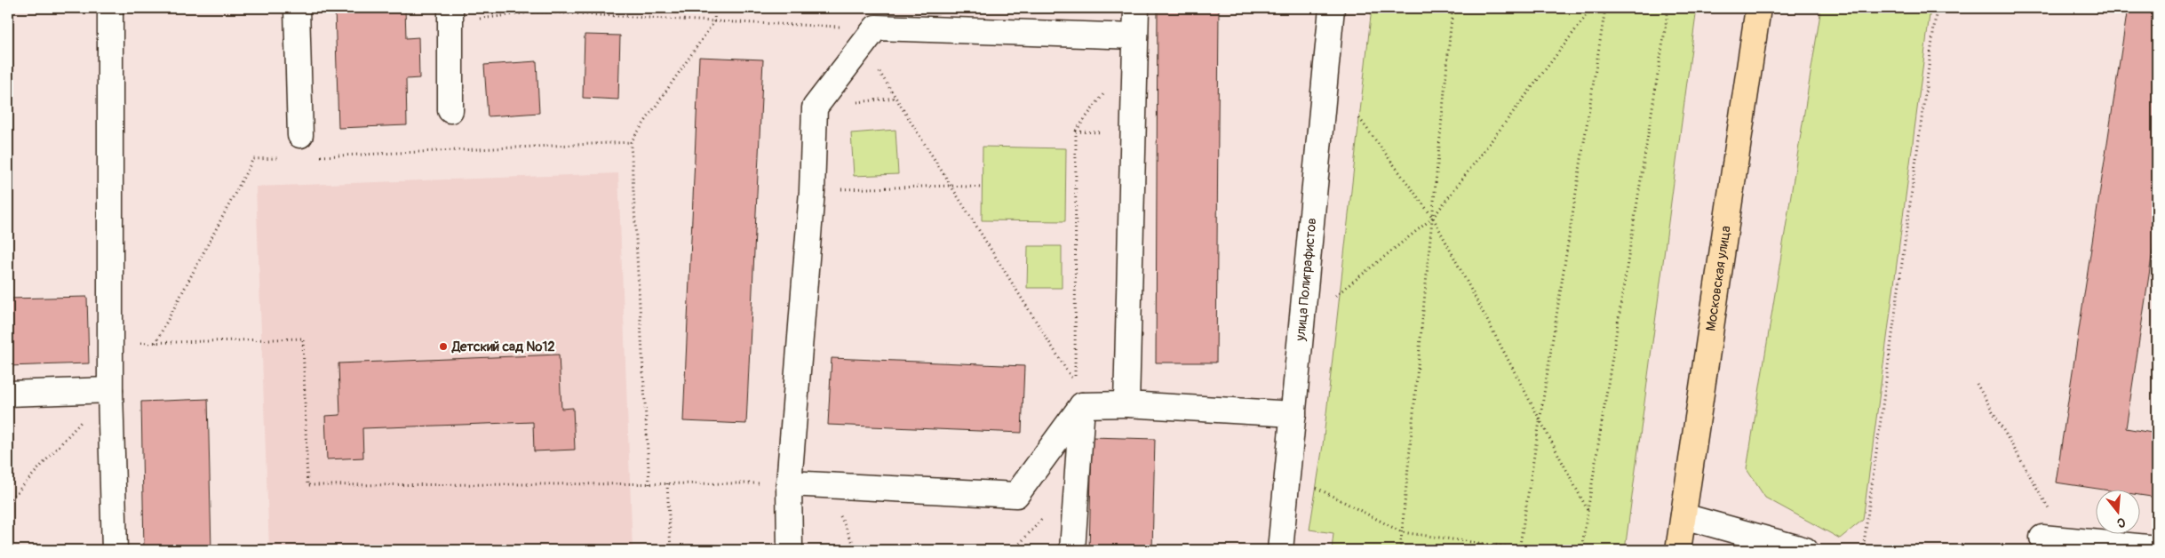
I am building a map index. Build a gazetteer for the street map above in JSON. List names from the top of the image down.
{
  "streets": {
    "main road": ["Московская улица"],
    "street": ["улица Полиграфистов"]
  },
  "places": ["Детский сад №12"],
  "north": "bottom"
}
